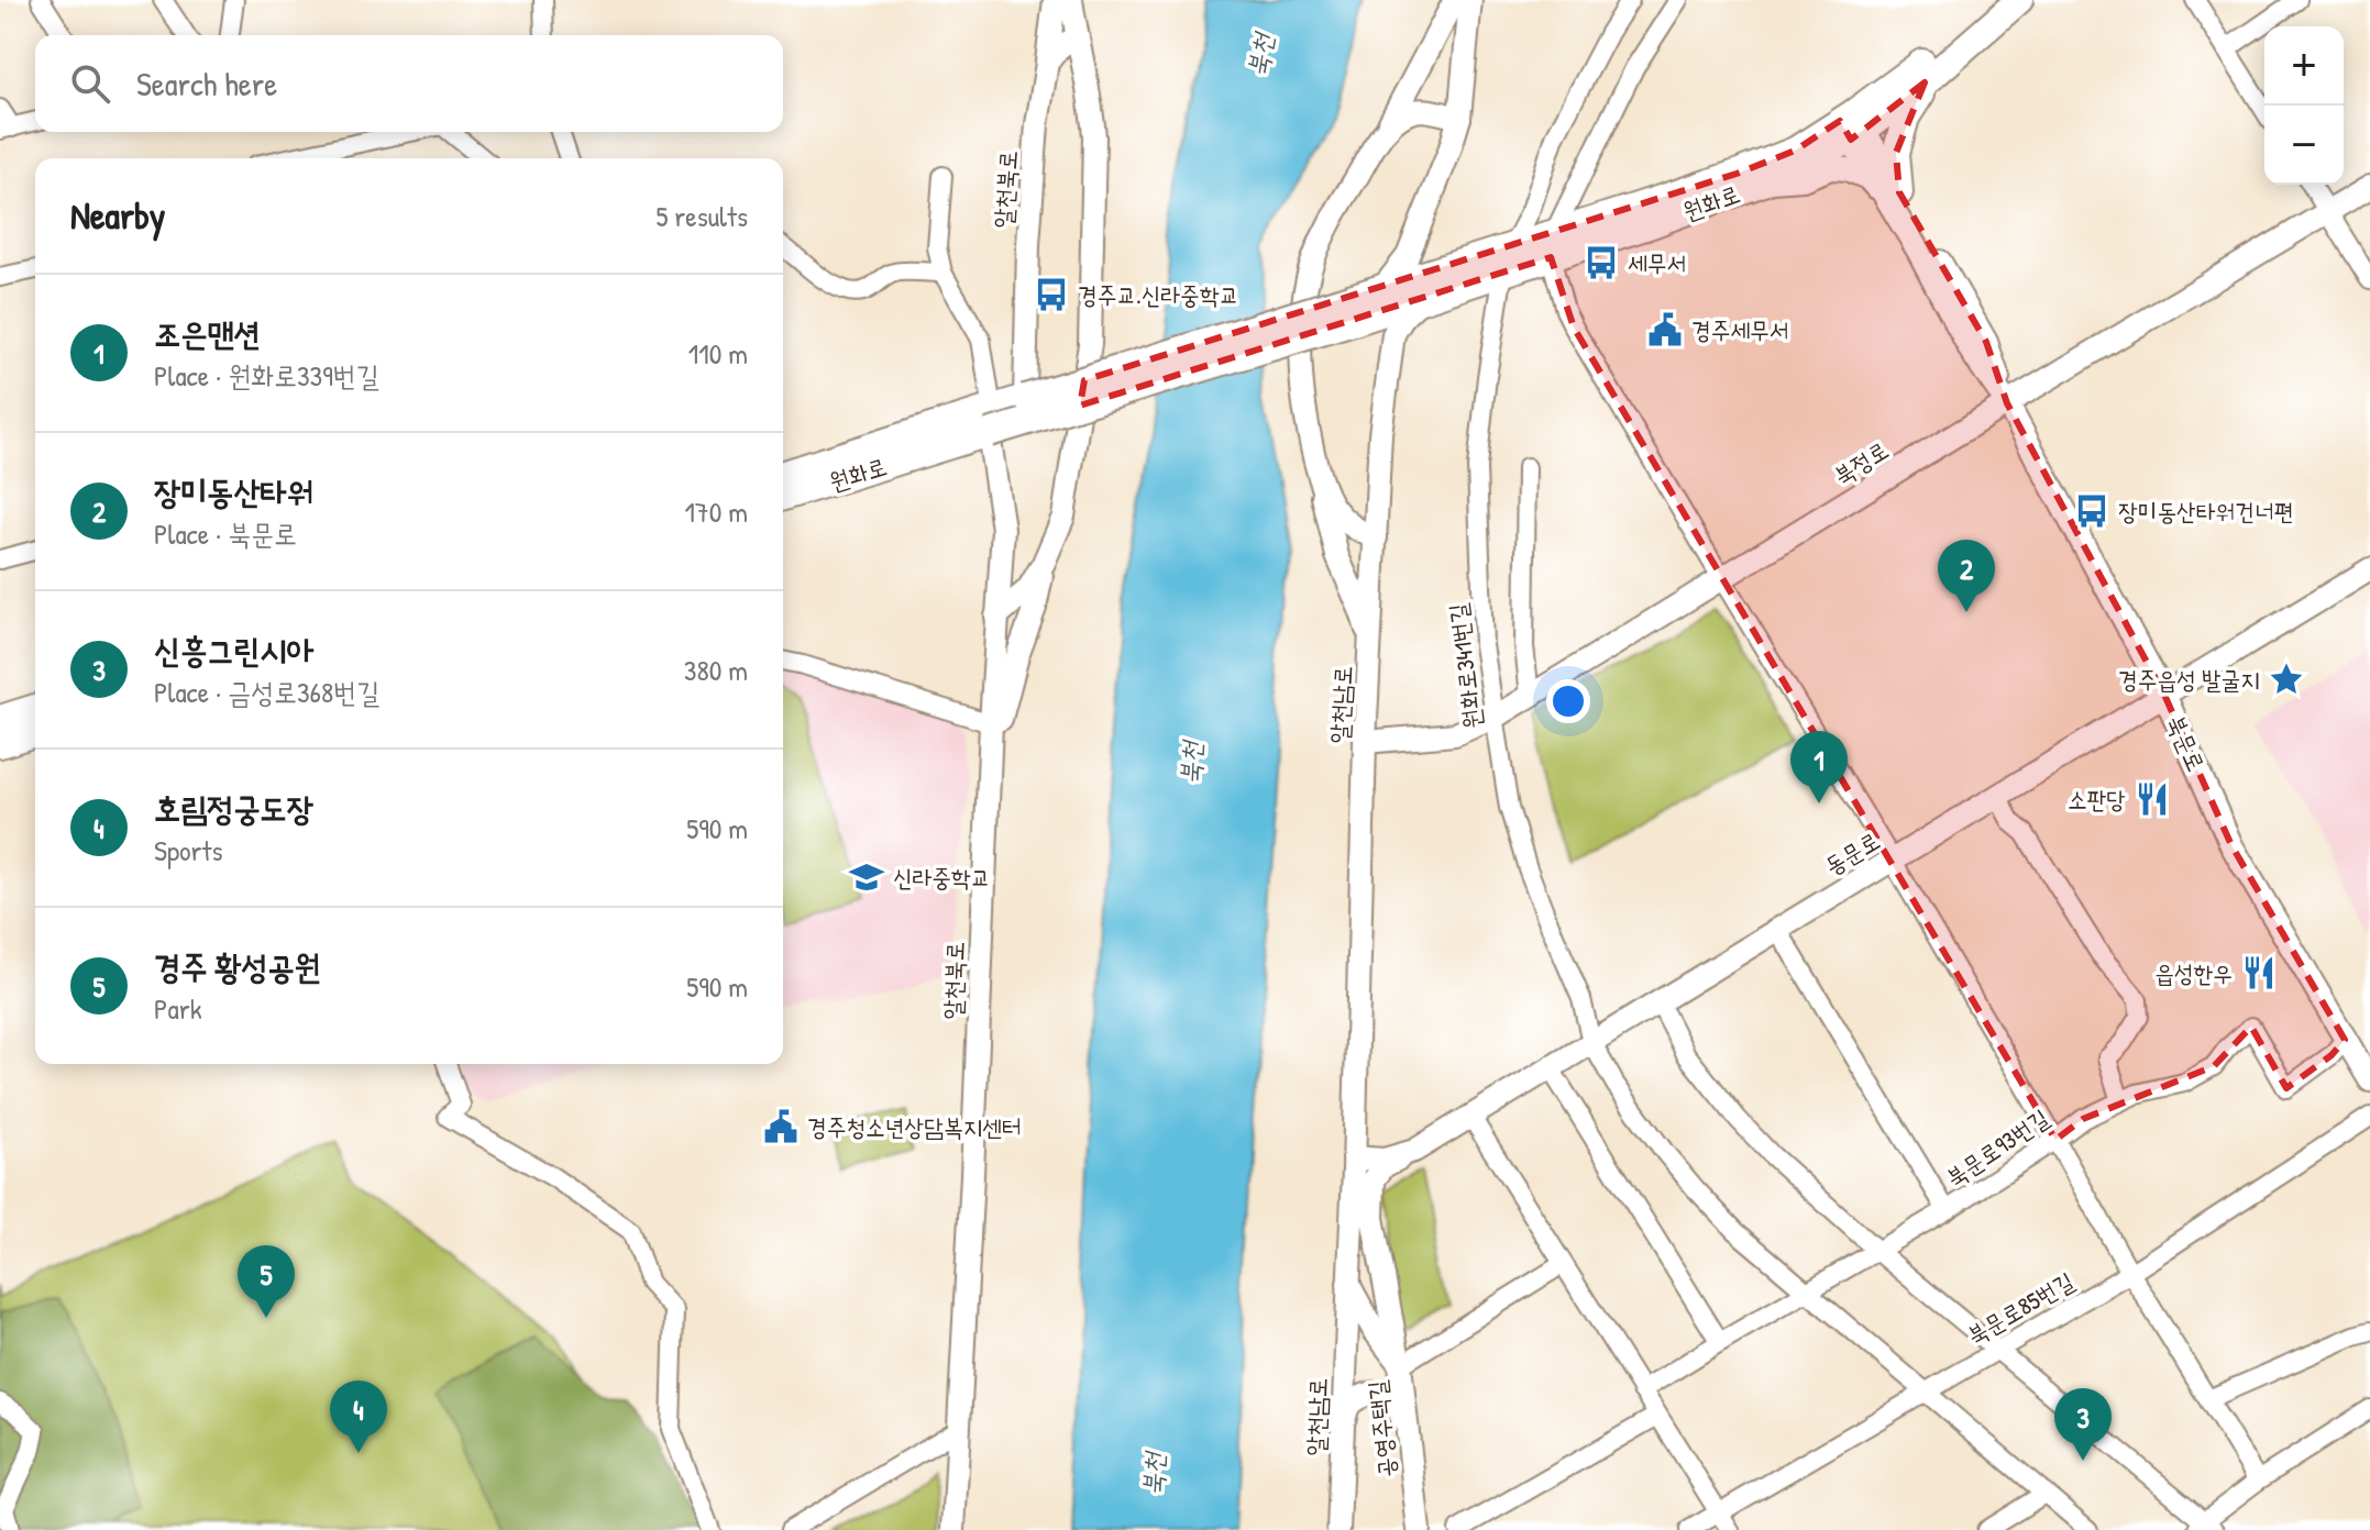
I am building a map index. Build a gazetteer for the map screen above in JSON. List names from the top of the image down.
{
  "streets": {
    "main road": ["원화로"],
    "street": [
      "알천북로",
      "북정로",
      "원화로341번길",
      "알천남로",
      "북문로",
      "동문로",
      "북문로93번길",
      "북문로85번길",
      "공영주택길"
    ]
  },
  "crossings": [
    ["원화로", "원화로341번길"],
    ["원화로", "알천남로"],
    ["원화로", "북문로"],
    ["북정로", "원화로341번길"],
    ["북정로", "알천남로"],
    ["북정로", "북문로"],
    ["원화로341번길", "동문로"],
    ["원화로341번길", "북문로93번길"],
    ["원화로341번길", "북문로85번길"],
    ["알천남로", "동문로"],
    ["알천남로", "공영주택길"],
    ["북문로", "동문로"],
    ["북문로", "북문로93번길"]
  ],
  "water": ["북천"],
  "places": {
    "bus stop": ["세무서", "경주교.신라중학교", "장미동산타워건너편"],
    "public building": ["경주세무서", "경주청소년상담복지센터"],
    "place": ["경주읍성 발굴지"],
    "restaurant": ["소판당", "읍성한우"],
    "school or university": ["신라중학교"]
  },
  "page": {
    "map_buttons": ["+", "−"],
    "search": "Search here",
    "heading": ["Nearby", "5 results"],
    "list": [
      {
        "mark": "1",
        "name": "조은맨션",
        "note": "Place · 원화로339번길",
        "value": "110 m"
      },
      {
        "mark": "2",
        "name": "장미동산타워",
        "note": "Place · 북문로",
        "value": "170 m"
      },
      {
        "mark": "3",
        "name": "신흥그린시아",
        "note": "Place · 금성로368번길",
        "value": "380 m"
      },
      {
        "mark": "4",
        "name": "호림정궁도장",
        "note": "Sports",
        "value": "590 m"
      },
      {
        "mark": "5",
        "name": "경주 황성공원",
        "note": "Park",
        "value": "590 m"
      }
    ],
    "pins": [
      "2",
      "1",
      "5",
      "4",
      "3"
    ]
  }
}
